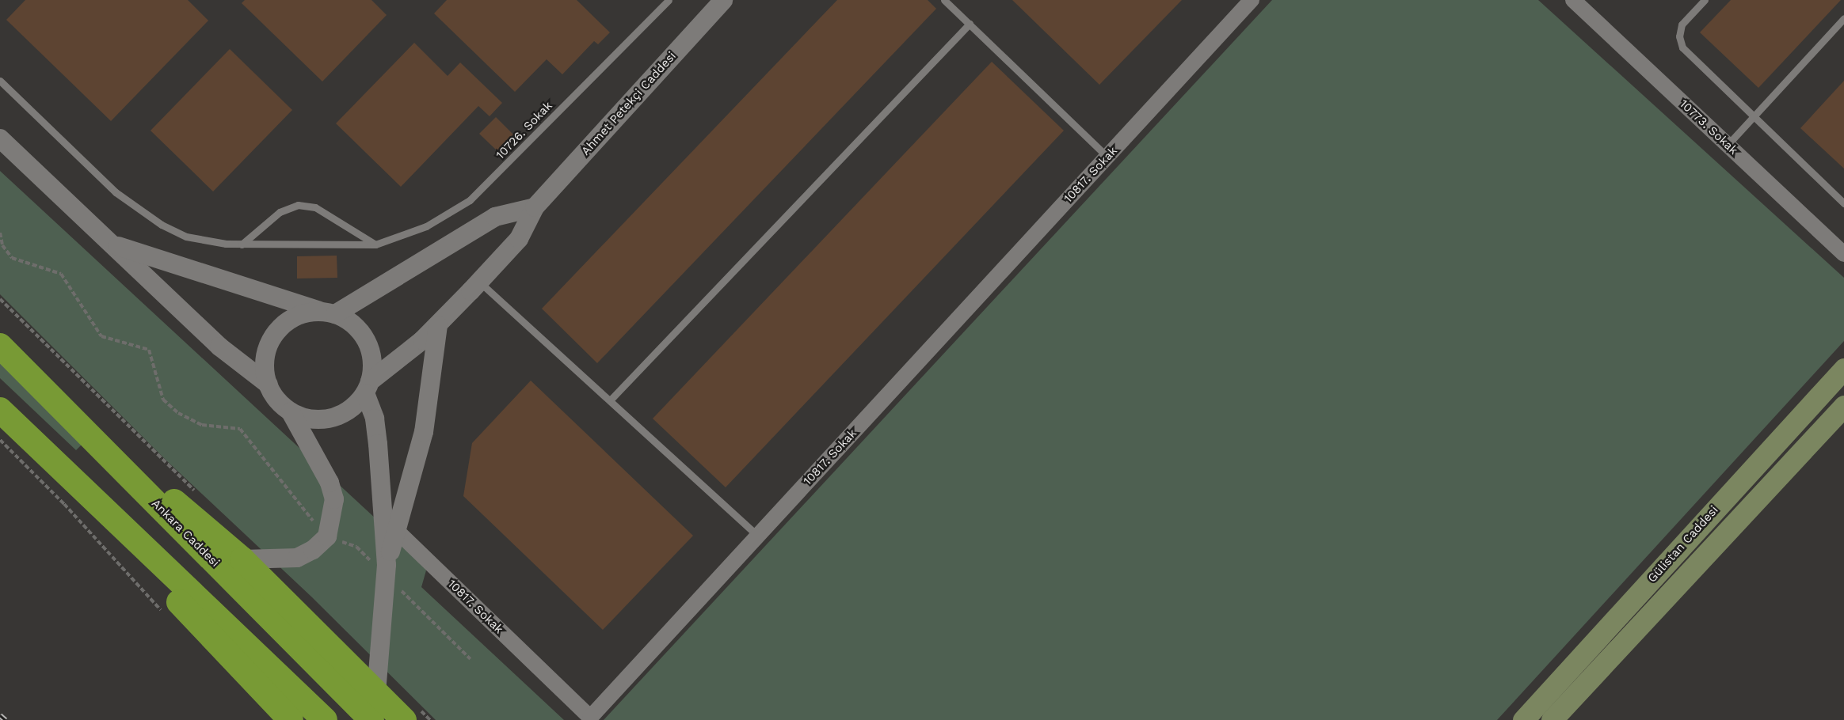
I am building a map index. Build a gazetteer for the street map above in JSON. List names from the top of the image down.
{
  "streets": {
    "highway": ["Ankara Caddesi"],
    "main road": ["Gülistan Caddesi"],
    "street": ["Ahmet Petekçi Caddesi", "10773. Sokak", "10817. Sokak"],
    "lane": ["10726. Sokak"]
  }
}
